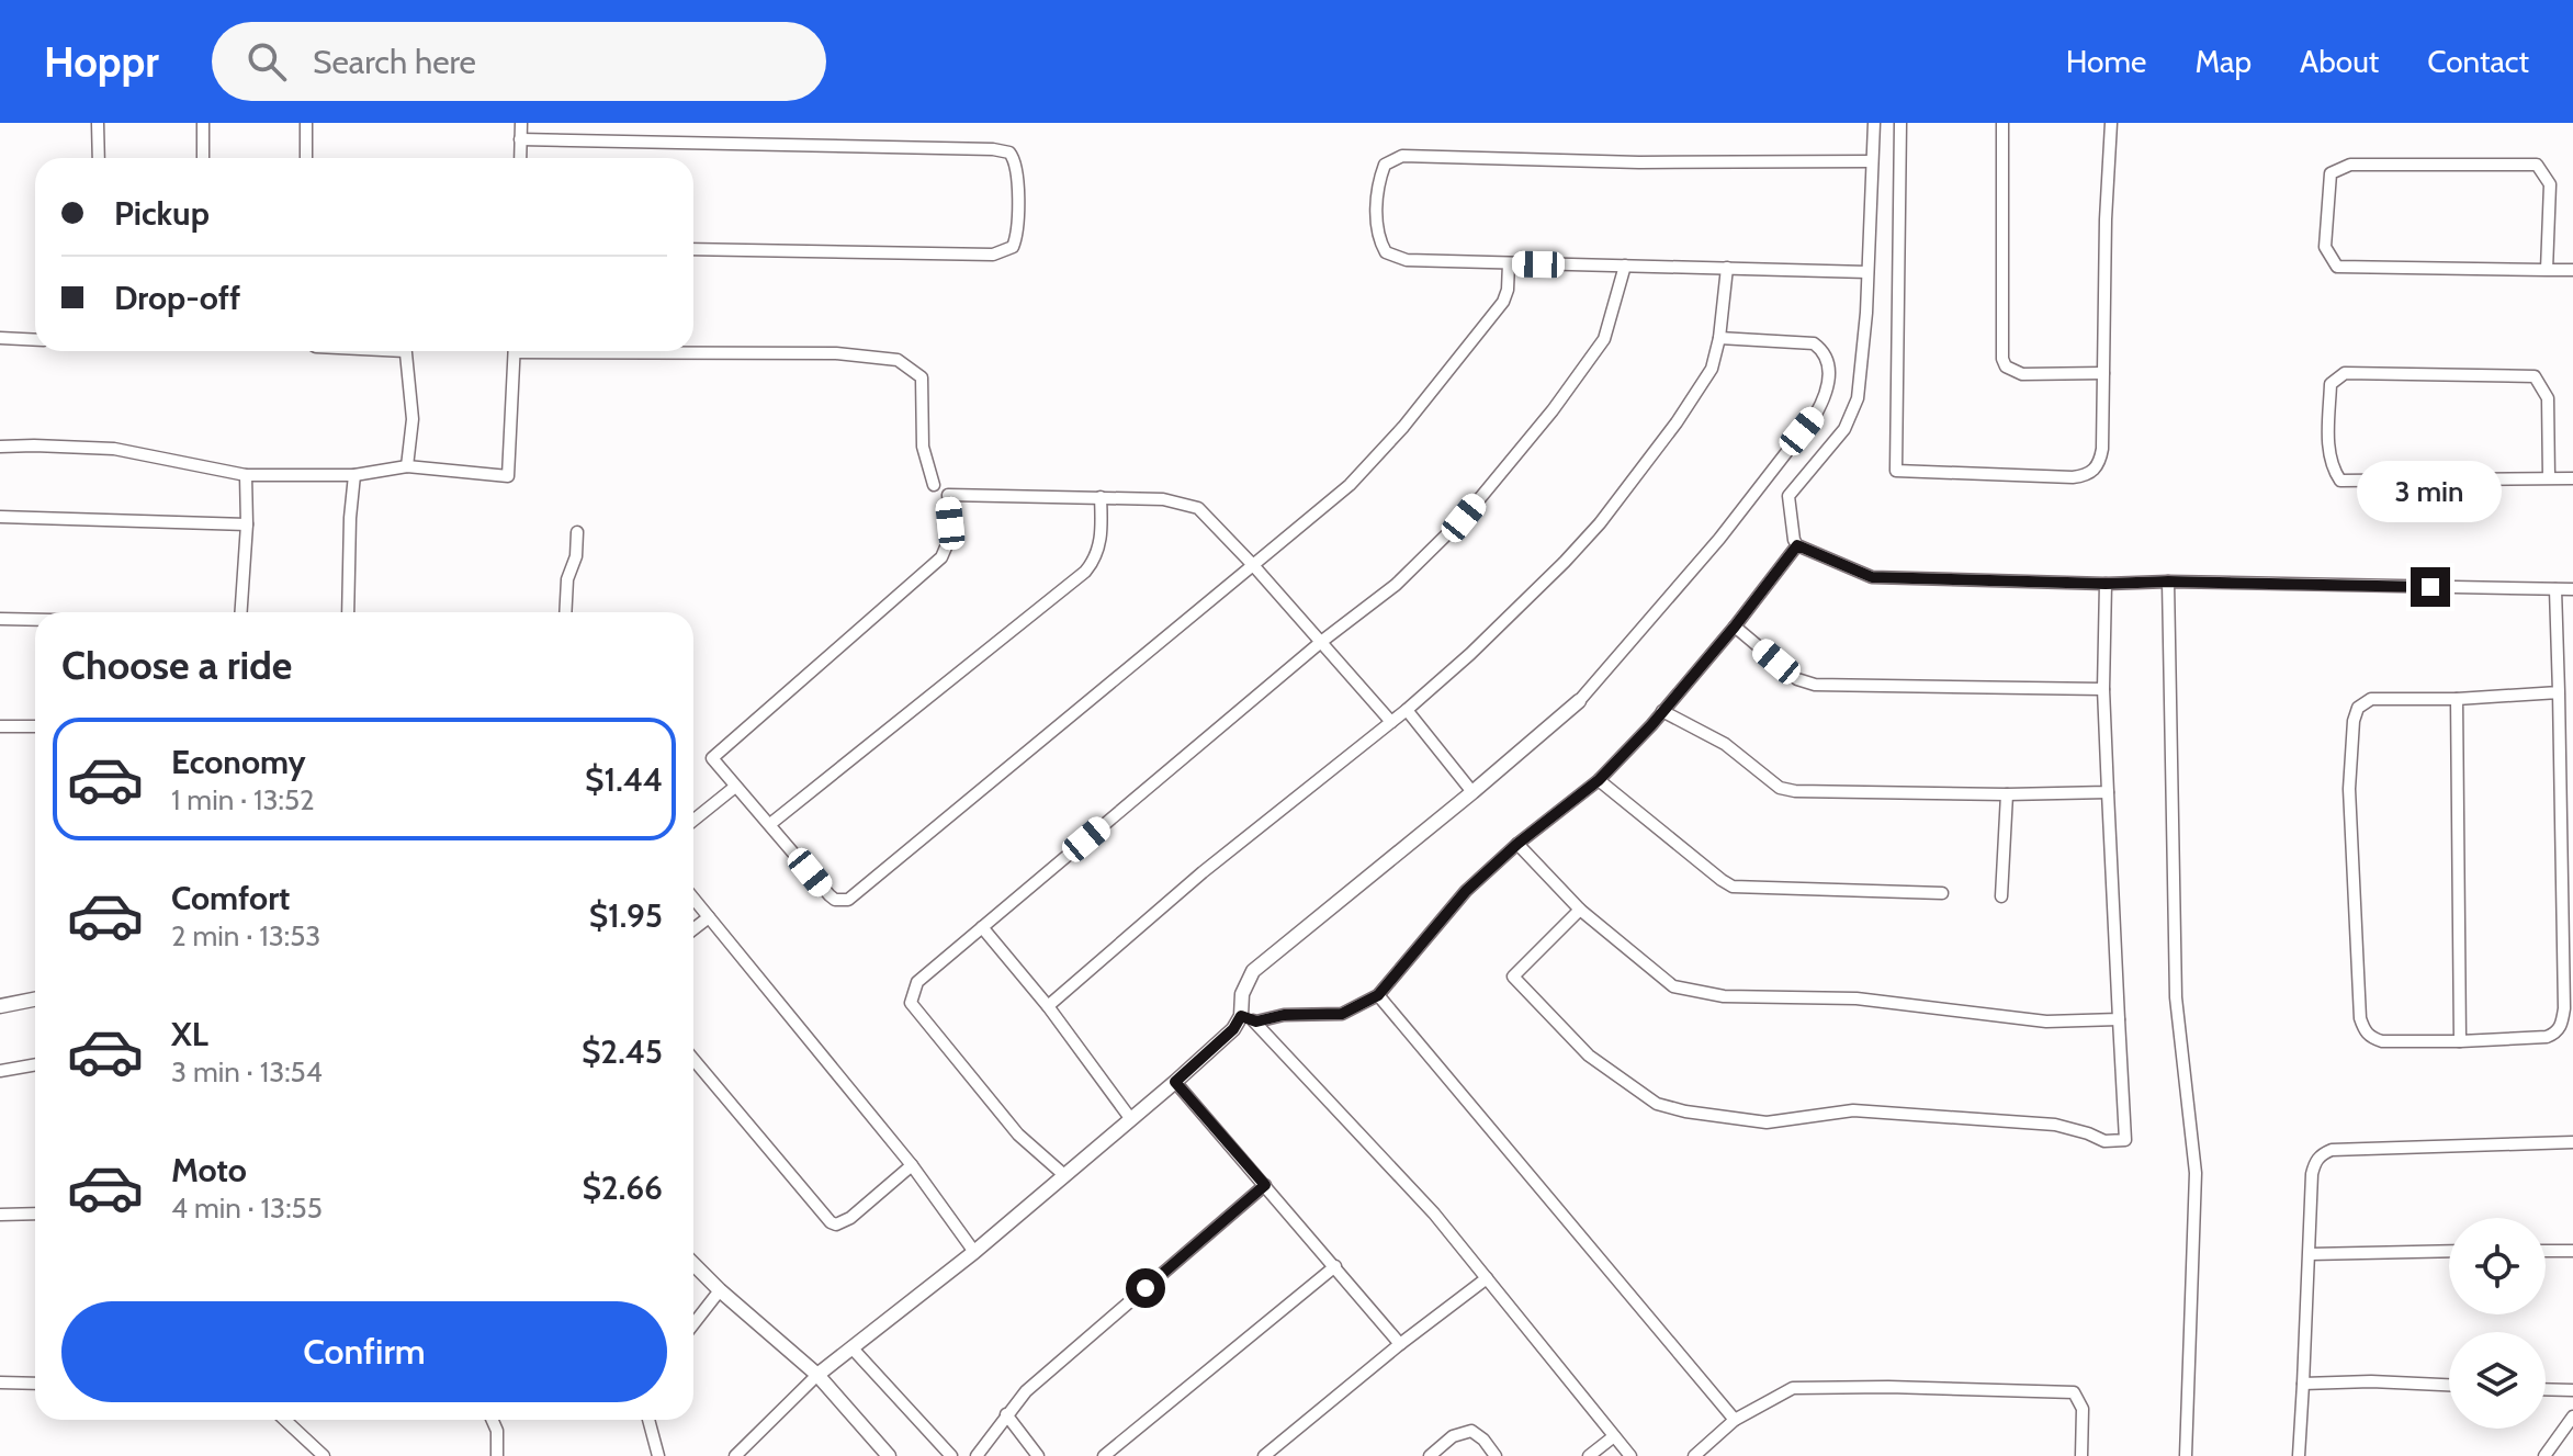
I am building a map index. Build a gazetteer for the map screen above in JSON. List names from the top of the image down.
{
  "page": {
    "header": "Hoppr",
    "search": "Search here",
    "nav": [
      "Home",
      "Map",
      "About",
      "Contact"
    ],
    "banner": ["Pickup", "Drop-off"],
    "bubble": "3 min",
    "heading": "Choose a ride",
    "list": [
      {
        "name": "Economy",
        "note": "1 min · 13:52",
        "value": "$1.44"
      },
      {
        "name": "Comfort",
        "note": "2 min · 13:53",
        "value": "$1.95"
      },
      {
        "name": "XL",
        "note": "3 min · 13:54",
        "value": "$2.45"
      },
      {
        "name": "Moto",
        "note": "4 min · 13:55",
        "value": "$2.66"
      }
    ],
    "buttons": "Confirm"
  }
}
